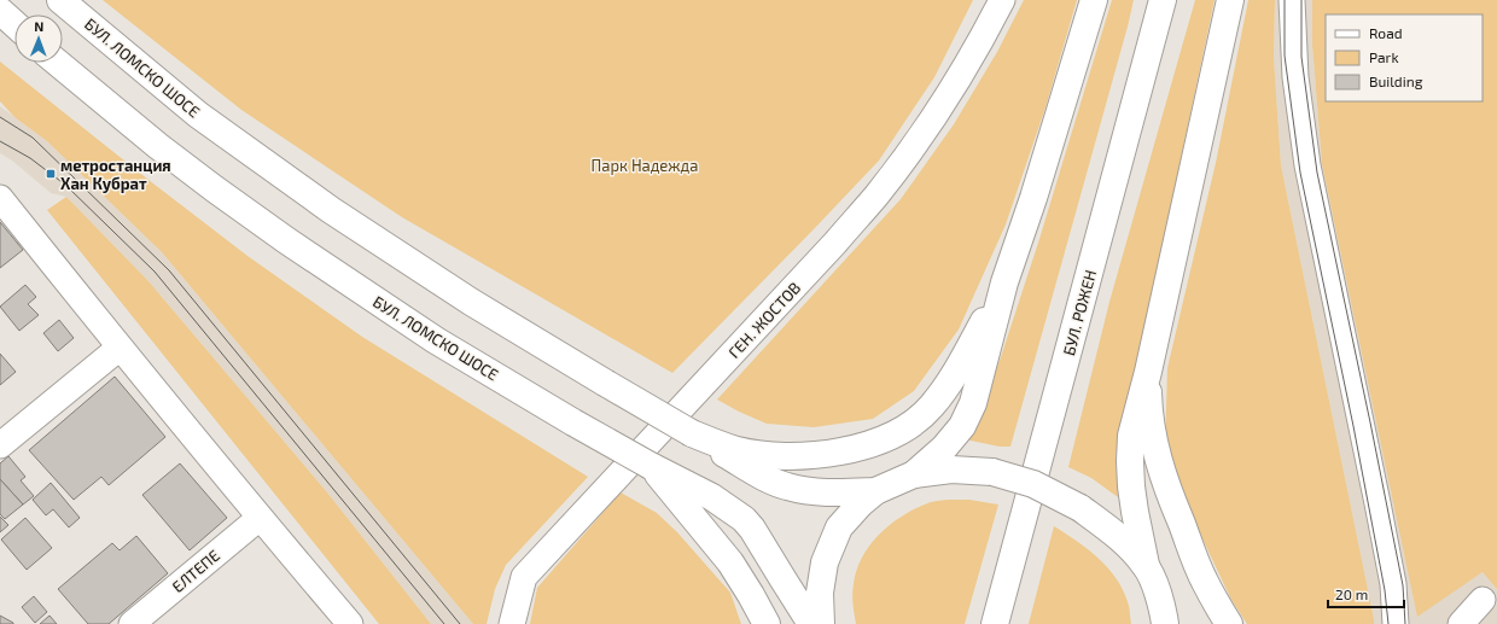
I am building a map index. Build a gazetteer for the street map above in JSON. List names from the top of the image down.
{
  "streets": {
    "main road": ["БУЛ. ЛОМСКО ШОСЕ", "БУЛ. РОЖЕН"],
    "street": ["ГЕН. ЖОСТОВ", "ЕЛТЕПЕ"]
  },
  "parks": ["Парк Надежда"],
  "places": {
    "transit": ["метростанция Хан Кубрат"]
  },
  "legend": ["Road", "Park", "Building"],
  "scale_bar": "20 m",
  "north": "top"
}
